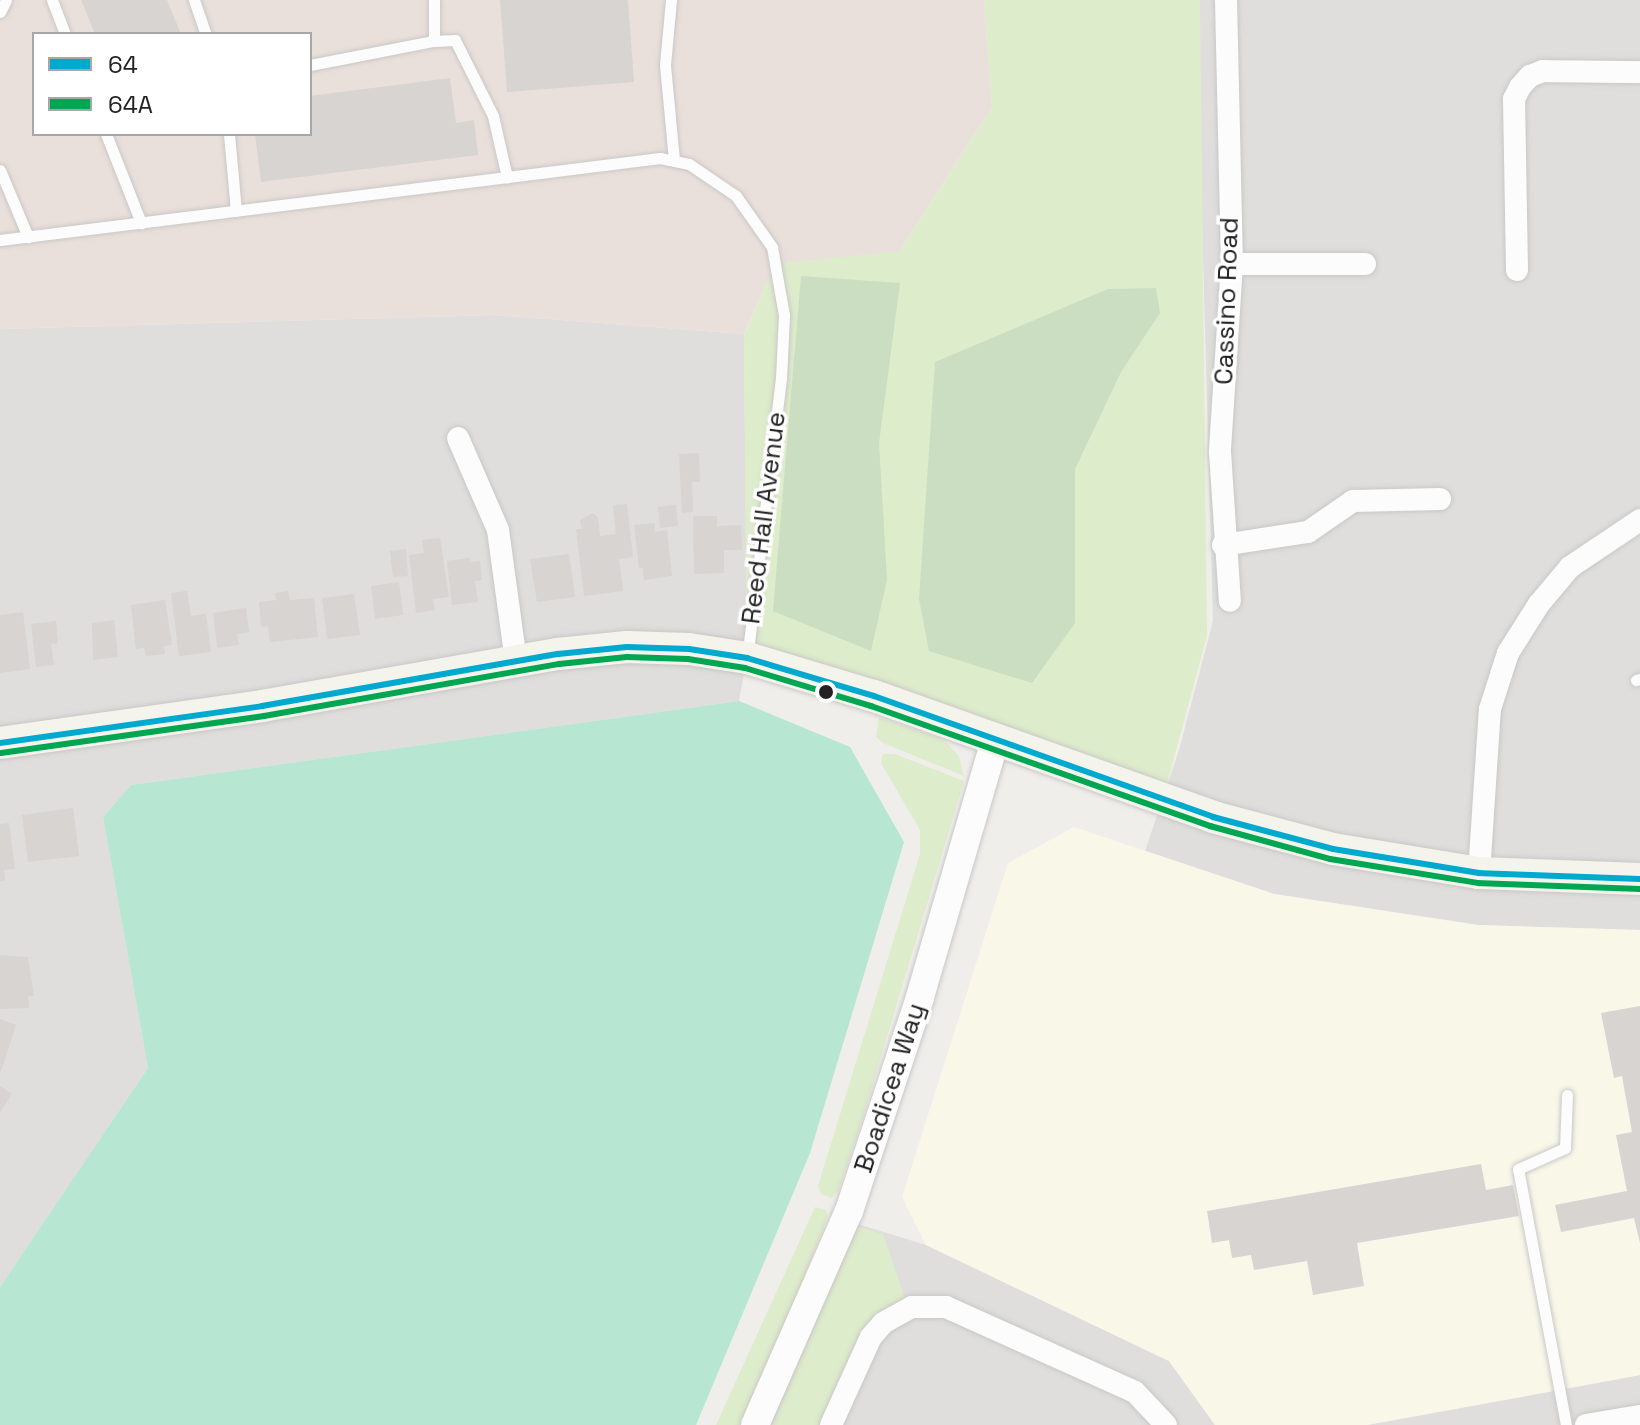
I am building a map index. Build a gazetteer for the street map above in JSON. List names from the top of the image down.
{
  "streets": {
    "street": ["Cassino Road", "Boadicea Way"],
    "lane": ["Reed Hall Avenue"]
  },
  "lines": ["transit line 64", "transit line 64A"],
  "legend": ["64", "64A"]
}
